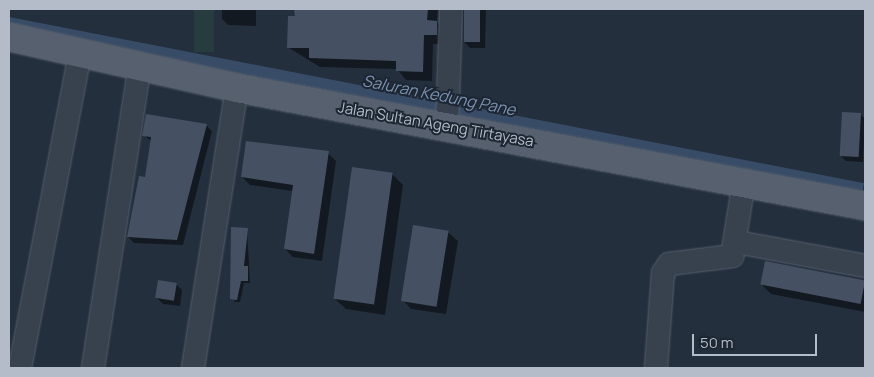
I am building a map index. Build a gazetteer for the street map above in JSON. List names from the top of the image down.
{
  "streets": {
    "main road": ["Jalan Sultan Ageng Tirtayasa"]
  },
  "water": ["Saluran Kedung Pane"],
  "scale_bar": "50 m"
}
